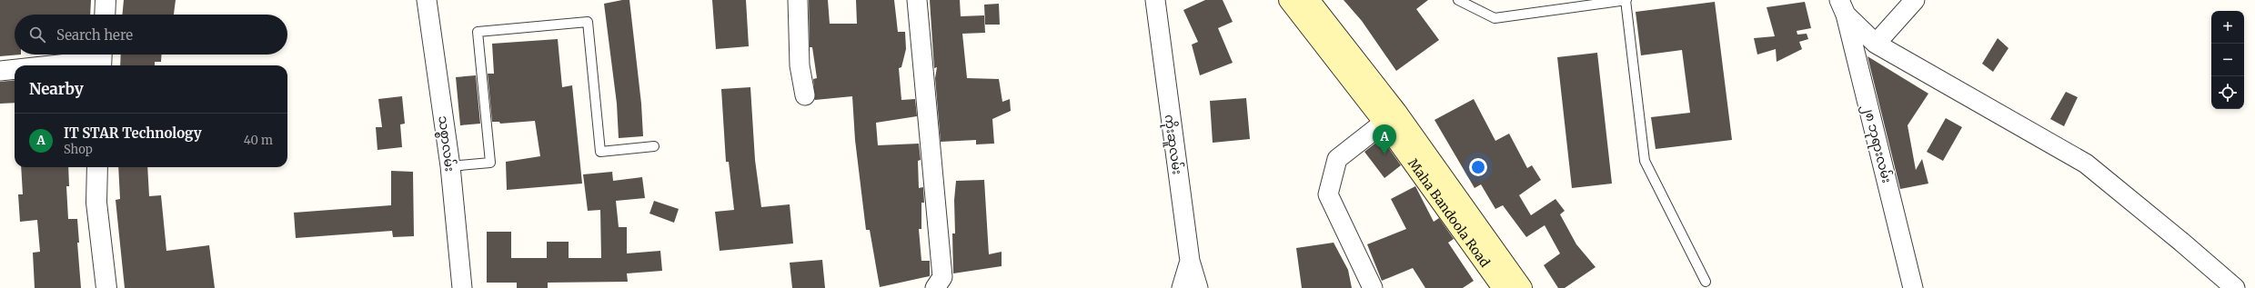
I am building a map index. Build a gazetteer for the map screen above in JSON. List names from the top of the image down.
{
  "streets": {
    "main road": ["Maha Bandoola Road"],
    "street": ["သစ္စာလမ်း", "၂၈ ဘုရားလမ်း", "ကိုးဆူလမ်း"]
  },
  "page": {
    "map_buttons": ["+", "−"],
    "search": "Search here",
    "heading": "Nearby",
    "list": [
      {
        "mark": "A",
        "name": "IT STAR Technology",
        "note": "Shop",
        "value": "40 m"
      }
    ],
    "pins": "A"
  }
}
